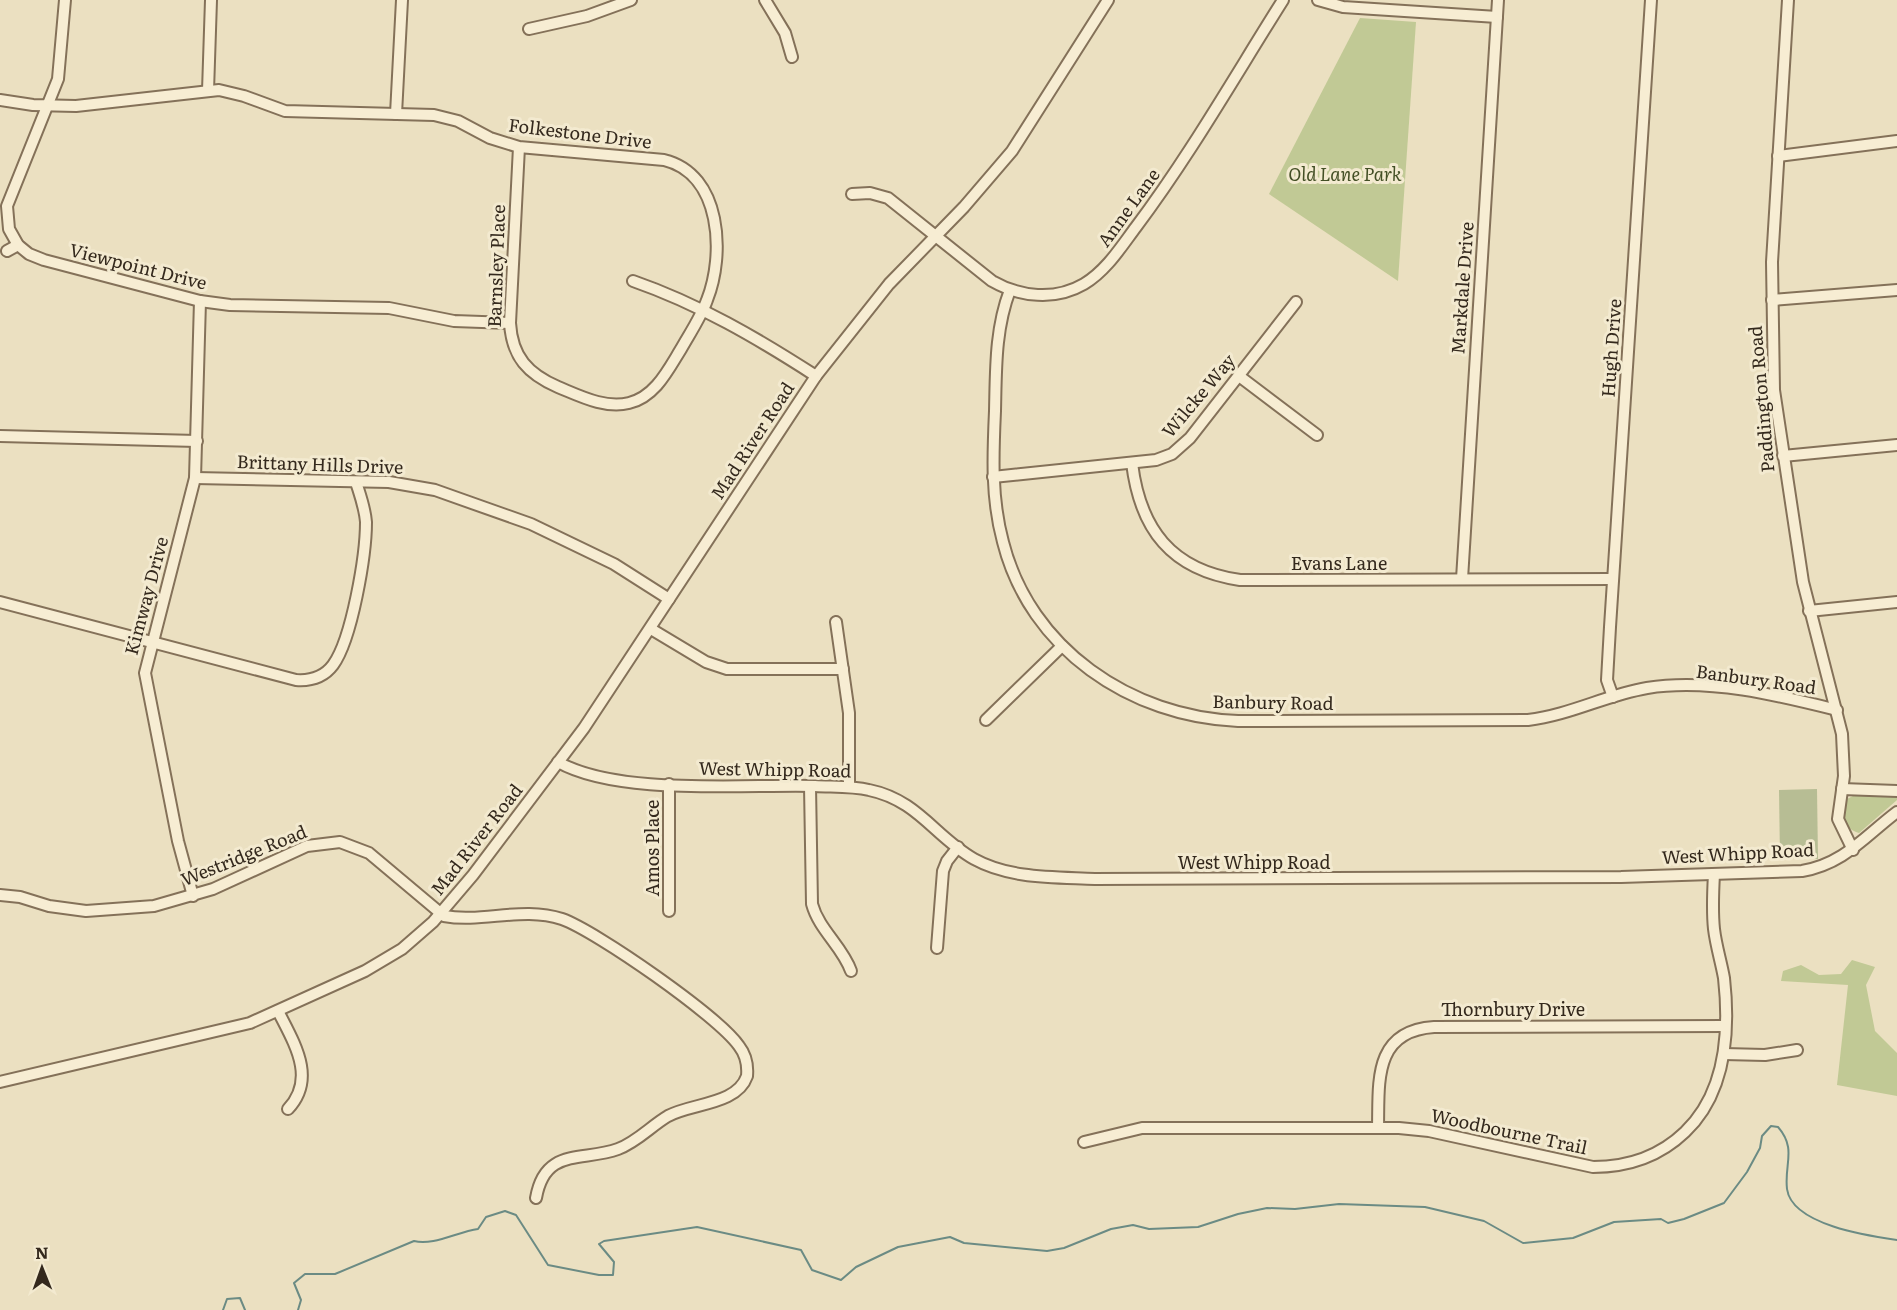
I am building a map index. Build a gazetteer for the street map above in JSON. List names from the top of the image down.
{
  "streets": {
    "street": [
      "Folkestone Drive",
      "Anne Lane",
      "Barnsley Place",
      "Viewpoint Drive",
      "Markdale Drive",
      "Hugh Drive",
      "Wilcke Way",
      "Paddington Road",
      "Mad River Road",
      "Brittany Hills Drive",
      "Evans Lane",
      "Kimway Drive",
      "Banbury Road",
      "West Whipp Road",
      "Amos Place",
      "Westridge Road",
      "Thornbury Drive",
      "Woodbourne Trail"
    ]
  },
  "crossings": [
    ["Folkestone Drive", "Barnsley Place"],
    ["Anne Lane", "Mad River Road"],
    ["Anne Lane", "Banbury Road"],
    ["Barnsley Place", "Viewpoint Drive"],
    ["Viewpoint Drive", "Kimway Drive"],
    ["Markdale Drive", "Evans Lane"],
    ["Hugh Drive", "Evans Lane"],
    ["Hugh Drive", "Banbury Road"],
    ["Wilcke Way", "Evans Lane"],
    ["Wilcke Way", "Banbury Road"],
    ["Paddington Road", "Banbury Road"],
    ["Mad River Road", "Brittany Hills Drive"],
    ["Mad River Road", "West Whipp Road"],
    ["Mad River Road", "Westridge Road"],
    ["Brittany Hills Drive", "Kimway Drive"],
    ["Kimway Drive", "Westridge Road"],
    ["West Whipp Road", "Amos Place"],
    ["West Whipp Road", "Woodbourne Trail"],
    ["Thornbury Drive", "Woodbourne Trail"]
  ],
  "parks": ["Old Lane Park"],
  "north": "top"
}
